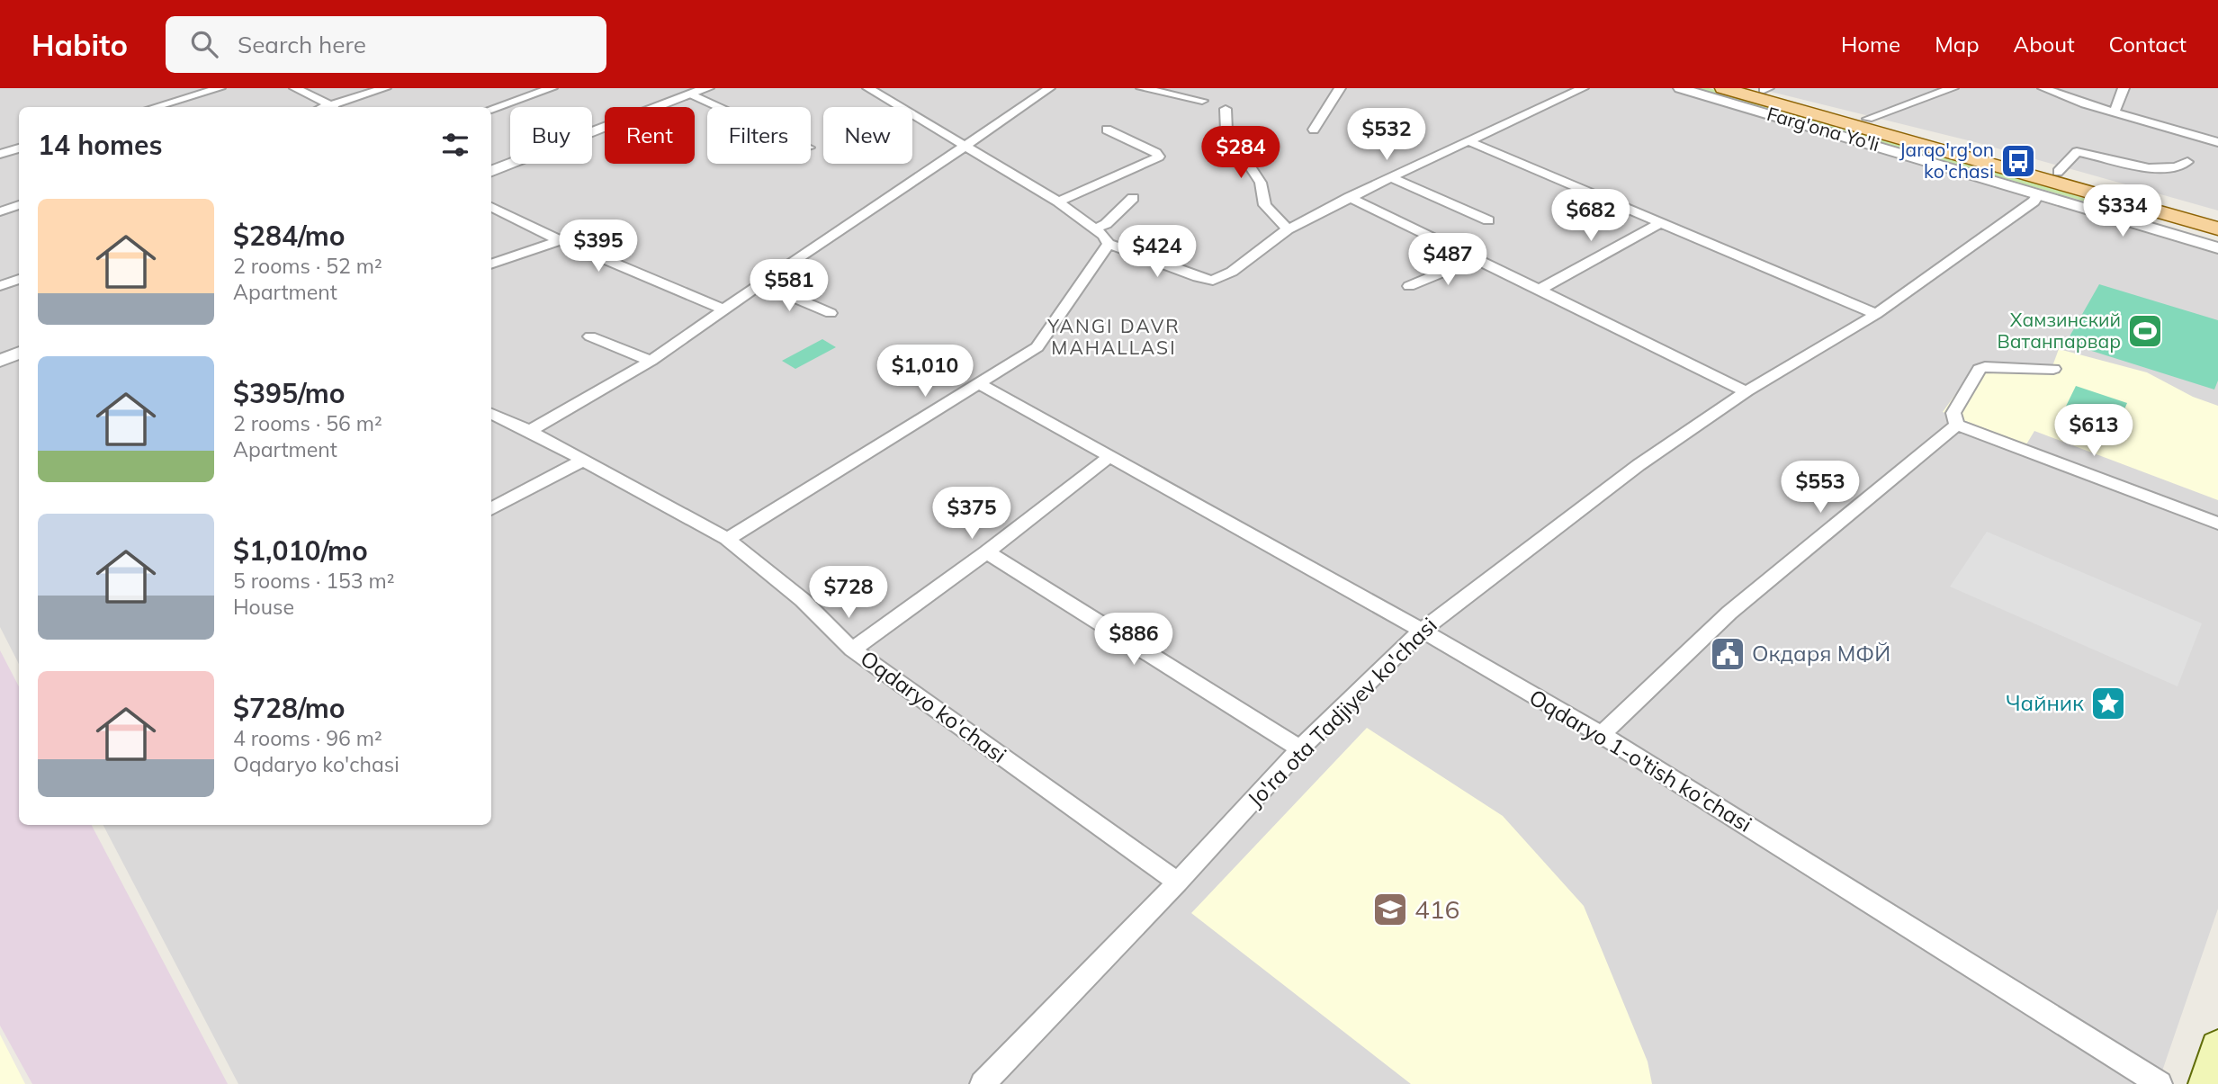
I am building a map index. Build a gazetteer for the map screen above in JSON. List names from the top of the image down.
{
  "streets": {
    "main road": ["Farg'ona Yo'li"],
    "street": ["Oqdaryo ko'chasi", "Jo'ra ota Tadjiyev ko'chasi", "Oqdaryo 1-o'tish ko'chasi"]
  },
  "crossings": [
    ["Farg'ona Yo'li", "Jo'ra ota Tadjiyev ko'chasi"],
    ["Oqdaryo ko'chasi", "Jo'ra ota Tadjiyev ko'chasi"],
    ["Jo'ra ota Tadjiyev ko'chasi", "Oqdaryo 1-o'tish ko'chasi"]
  ],
  "districts": ["YANGI DAVR MAHALLASI"],
  "places": {
    "bus stop": ["Jarqo'rg'on ko'chasi"],
    "sports": ["Хамзинский Ватанпарвар"],
    "public building": ["Окдаря МФЙ"],
    "place": ["Чайник"],
    "school or university": ["416"]
  },
  "page": {
    "header": "Habito",
    "search": "Search here",
    "nav": [
      "Home",
      "Map",
      "About",
      "Contact"
    ],
    "chip": [
      "Buy",
      "Rent",
      "Filters",
      "New"
    ],
    "heading": "14 homes",
    "price": [
      "$532",
      "$284",
      "$334",
      "$682",
      "$395",
      "$424",
      "$487",
      "$581",
      "$1,010",
      "$613",
      "$553",
      "$375",
      "$728",
      "$886"
    ],
    "list": [
      {
        "name": "$284/mo",
        "note": "2 rooms · 52 m² · Apartment"
      },
      {
        "name": "$395/mo",
        "note": "2 rooms · 56 m² · Apartment"
      },
      {
        "name": "$1,010/mo",
        "note": "5 rooms · 153 m² · House"
      },
      {
        "name": "$728/mo",
        "note": "4 rooms · 96 m² · Oqdaryo ko'chasi"
      }
    ]
  }
}
